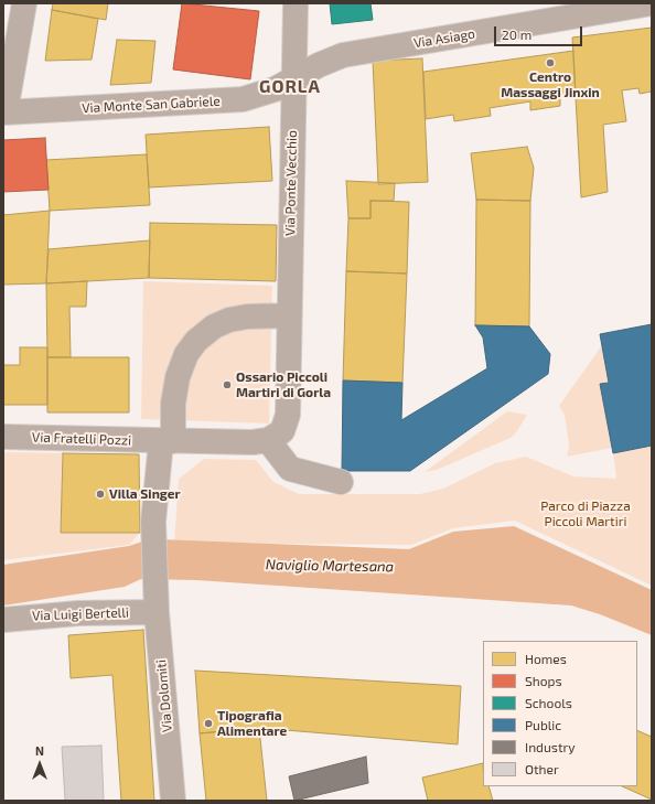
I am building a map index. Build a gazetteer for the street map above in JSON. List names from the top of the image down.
{
  "streets": {
    "street": [
      "Via Asiago",
      "Via Monte San Gabriele",
      "Via Ponte Vecchio",
      "Via Fratelli Pozzi",
      "Via Luigi Bertelli",
      "Via Dolomiti"
    ]
  },
  "crossings": [
    ["Via Asiago", "Via Monte San Gabriele"],
    ["Via Asiago", "Via Ponte Vecchio"],
    ["Via Monte San Gabriele", "Via Ponte Vecchio"],
    ["Via Ponte Vecchio", "Via Fratelli Pozzi"],
    ["Via Ponte Vecchio", "Via Dolomiti"],
    ["Via Fratelli Pozzi", "Via Dolomiti"],
    ["Via Luigi Bertelli", "Via Dolomiti"]
  ],
  "districts": ["GORLA"],
  "water": ["Naviglio Martesana"],
  "parks": ["Parco di Piazza Piccoli Martiri"],
  "places": [
    "Centro Massaggi Jinxin",
    "Ossario Piccoli Martiri di Gorla",
    "Villa Singer",
    "Tipografia Alimentare"
  ],
  "legend": [
    "Homes",
    "Shops",
    "Schools",
    "Public",
    "Industry",
    "Other"
  ],
  "scale_bar": "20 m",
  "north": "top"
}
